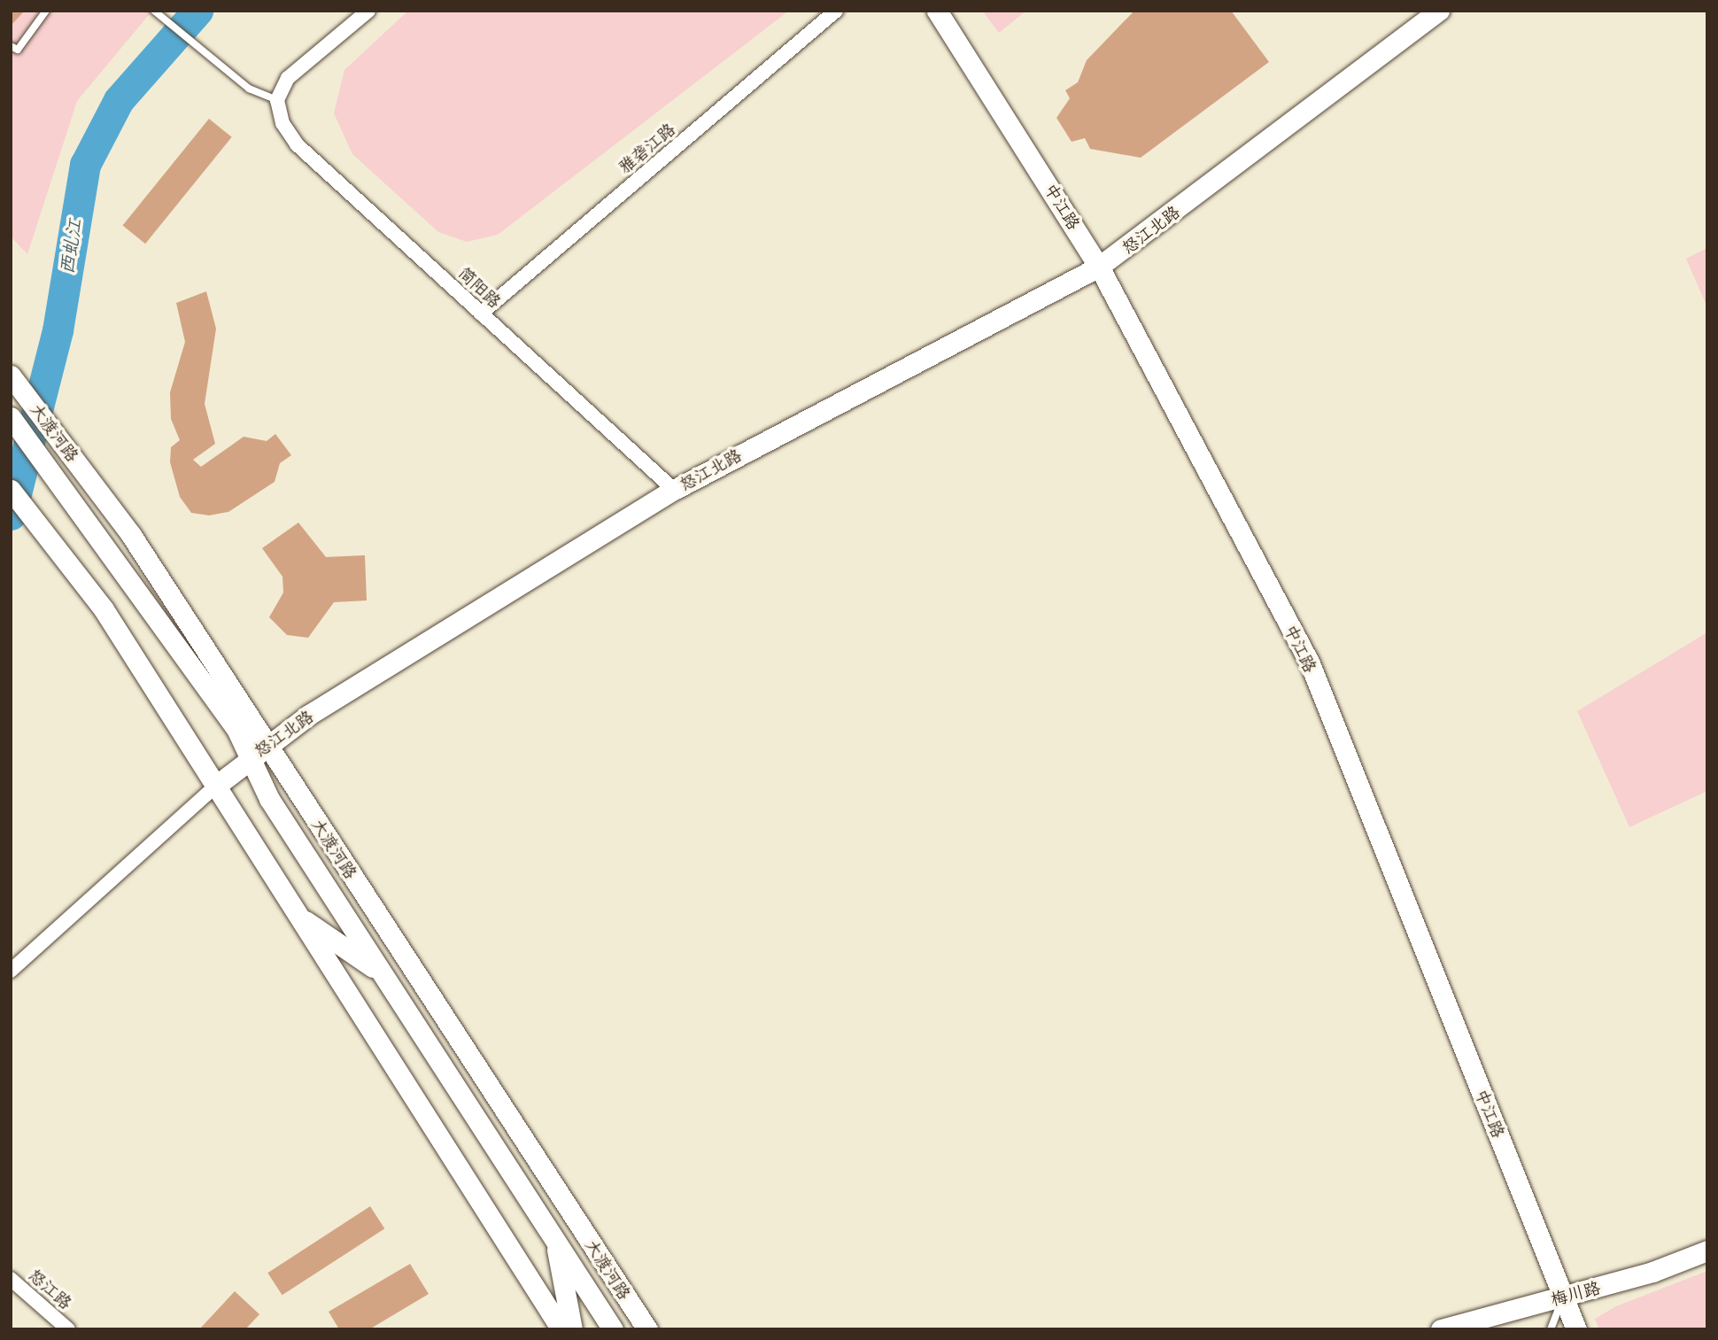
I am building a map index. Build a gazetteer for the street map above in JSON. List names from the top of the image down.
{
  "streets": {
    "main road": [
      "中江路",
      "怒江北路",
      "大渡河路",
      "梅川路"
    ],
    "street": ["雅砻江路", "简阳路", "怒江路"]
  },
  "crossings": [
    ["雅砻江路", "简阳路"],
    ["中江路", "怒江北路"],
    ["中江路", "梅川路"],
    ["怒江北路", "简阳路"],
    ["怒江北路", "大渡河路"]
  ],
  "water": ["西虬江"]
}
